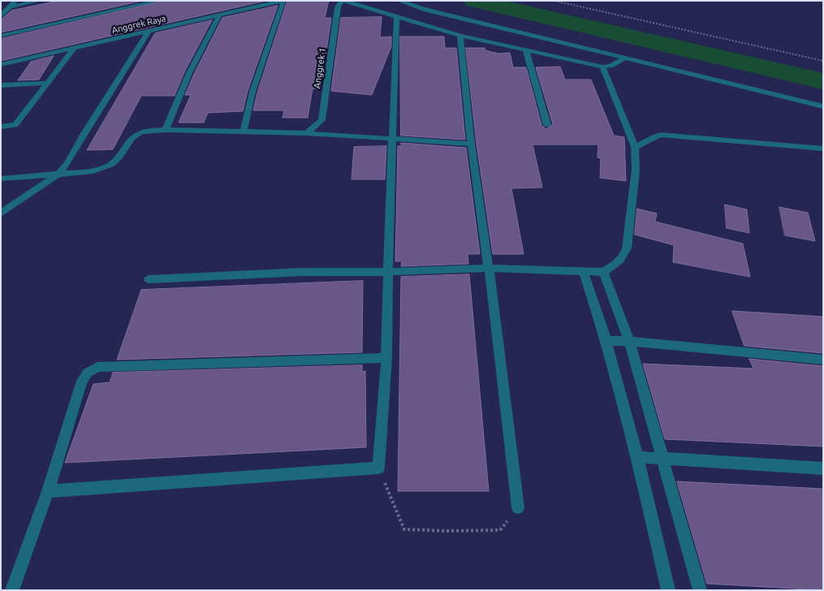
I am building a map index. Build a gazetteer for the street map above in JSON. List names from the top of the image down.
{
  "streets": {
    "street": ["Anggrek Raya", "Anggrek 1"]
  }
}
